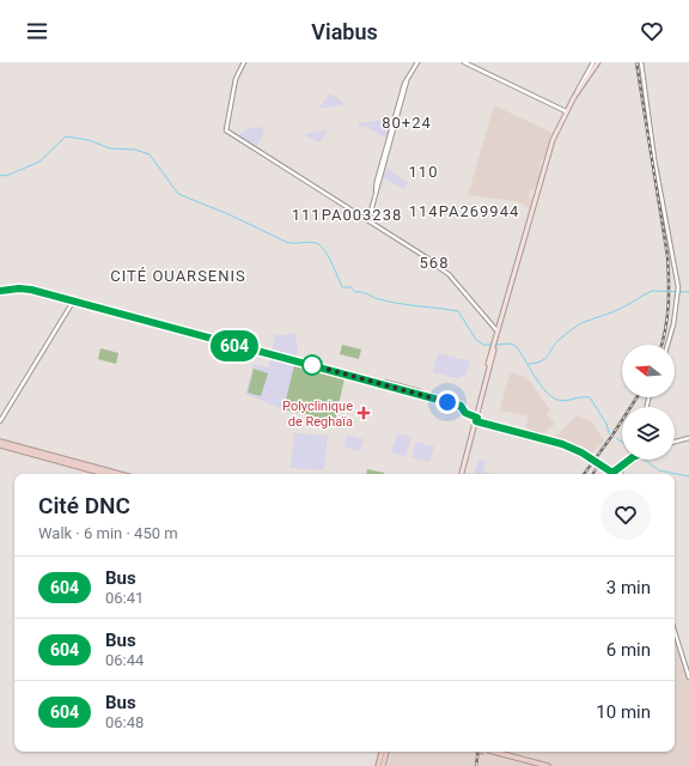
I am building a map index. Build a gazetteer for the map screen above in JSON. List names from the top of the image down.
{
  "districts": [
    "80+24",
    "110",
    "114PA269944",
    "111PA003238",
    "568",
    "CITÉ OUARSENIS"
  ],
  "places": {
    "health": ["Polyclinique de Reghaïa"]
  },
  "lines": ["bus line 604"],
  "north": "left",
  "page": {
    "header": "Viabus",
    "on_map": "604",
    "heading": ["Cité DNC", "Walk · 6 min · 450 m"],
    "list": [
      {
        "mark": "604",
        "name": "Bus",
        "note": "06:41",
        "value": "3 min"
      },
      {
        "mark": "604",
        "name": "Bus",
        "note": "06:44",
        "value": "6 min"
      },
      {
        "mark": "604",
        "name": "Bus",
        "note": "06:48",
        "value": "10 min"
      }
    ]
  }
}
